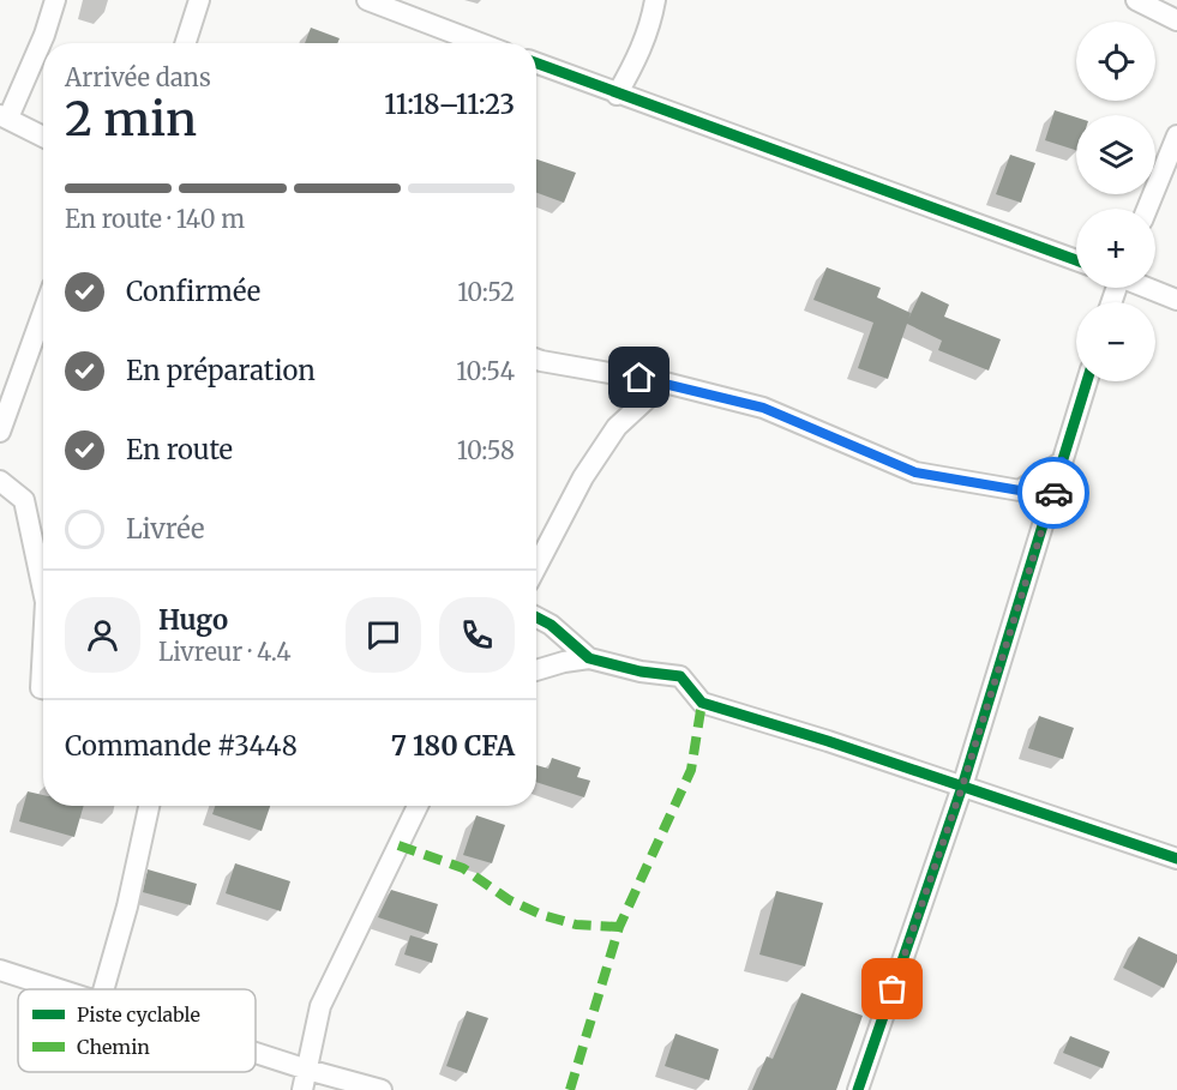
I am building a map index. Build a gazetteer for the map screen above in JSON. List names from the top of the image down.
{
  "legend": ["Piste cyclable", "Chemin"],
  "page": {
    "map_buttons": ["+", "−"],
    "heading": ["2 min", "Arrivée dans", "11:18–11:23"],
    "panel": [
      "Hugo",
      "Livreur · 4.4",
      "Commande #3448",
      "7 180 CFA"
    ],
    "bar": "En route · 140 m",
    "list": [
      ["Confirmée", "10:52"],
      ["En préparation", "10:54"],
      ["En route", "10:58"],
      "Livrée"
    ]
  }
}
